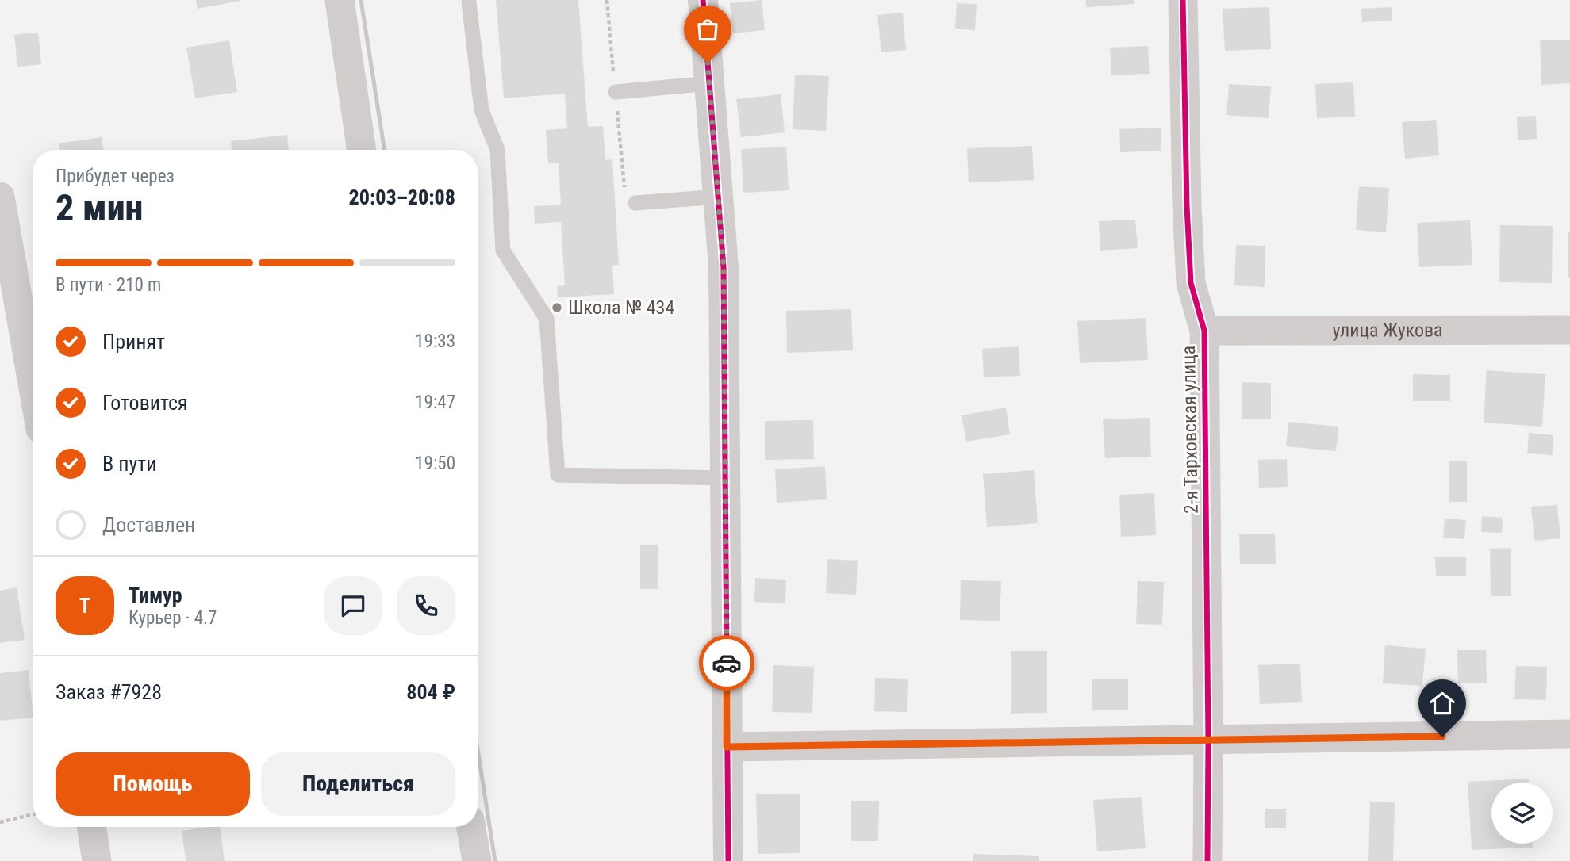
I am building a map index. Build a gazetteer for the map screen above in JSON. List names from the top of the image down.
{
  "streets": {
    "street": ["улица Жукова", "2-я Тарховская улица"]
  },
  "crossings": [
    ["улица Жукова", "2-я Тарховская улица"]
  ],
  "places": ["Школа № 434"],
  "page": {
    "heading": ["2 мин", "Прибудет через", "20:03–20:08"],
    "panel": [
      "Тимур",
      "Курьер · 4.7",
      "Заказ #7928",
      "804 ₽"
    ],
    "bar": "В пути · 210 m",
    "list": [
      ["Принят", "19:33"],
      ["Готовится", "19:47"],
      ["В пути", "19:50"],
      "Доставлен"
    ],
    "round": "Т",
    "buttons": ["Помощь", "Поделиться"]
  }
}
